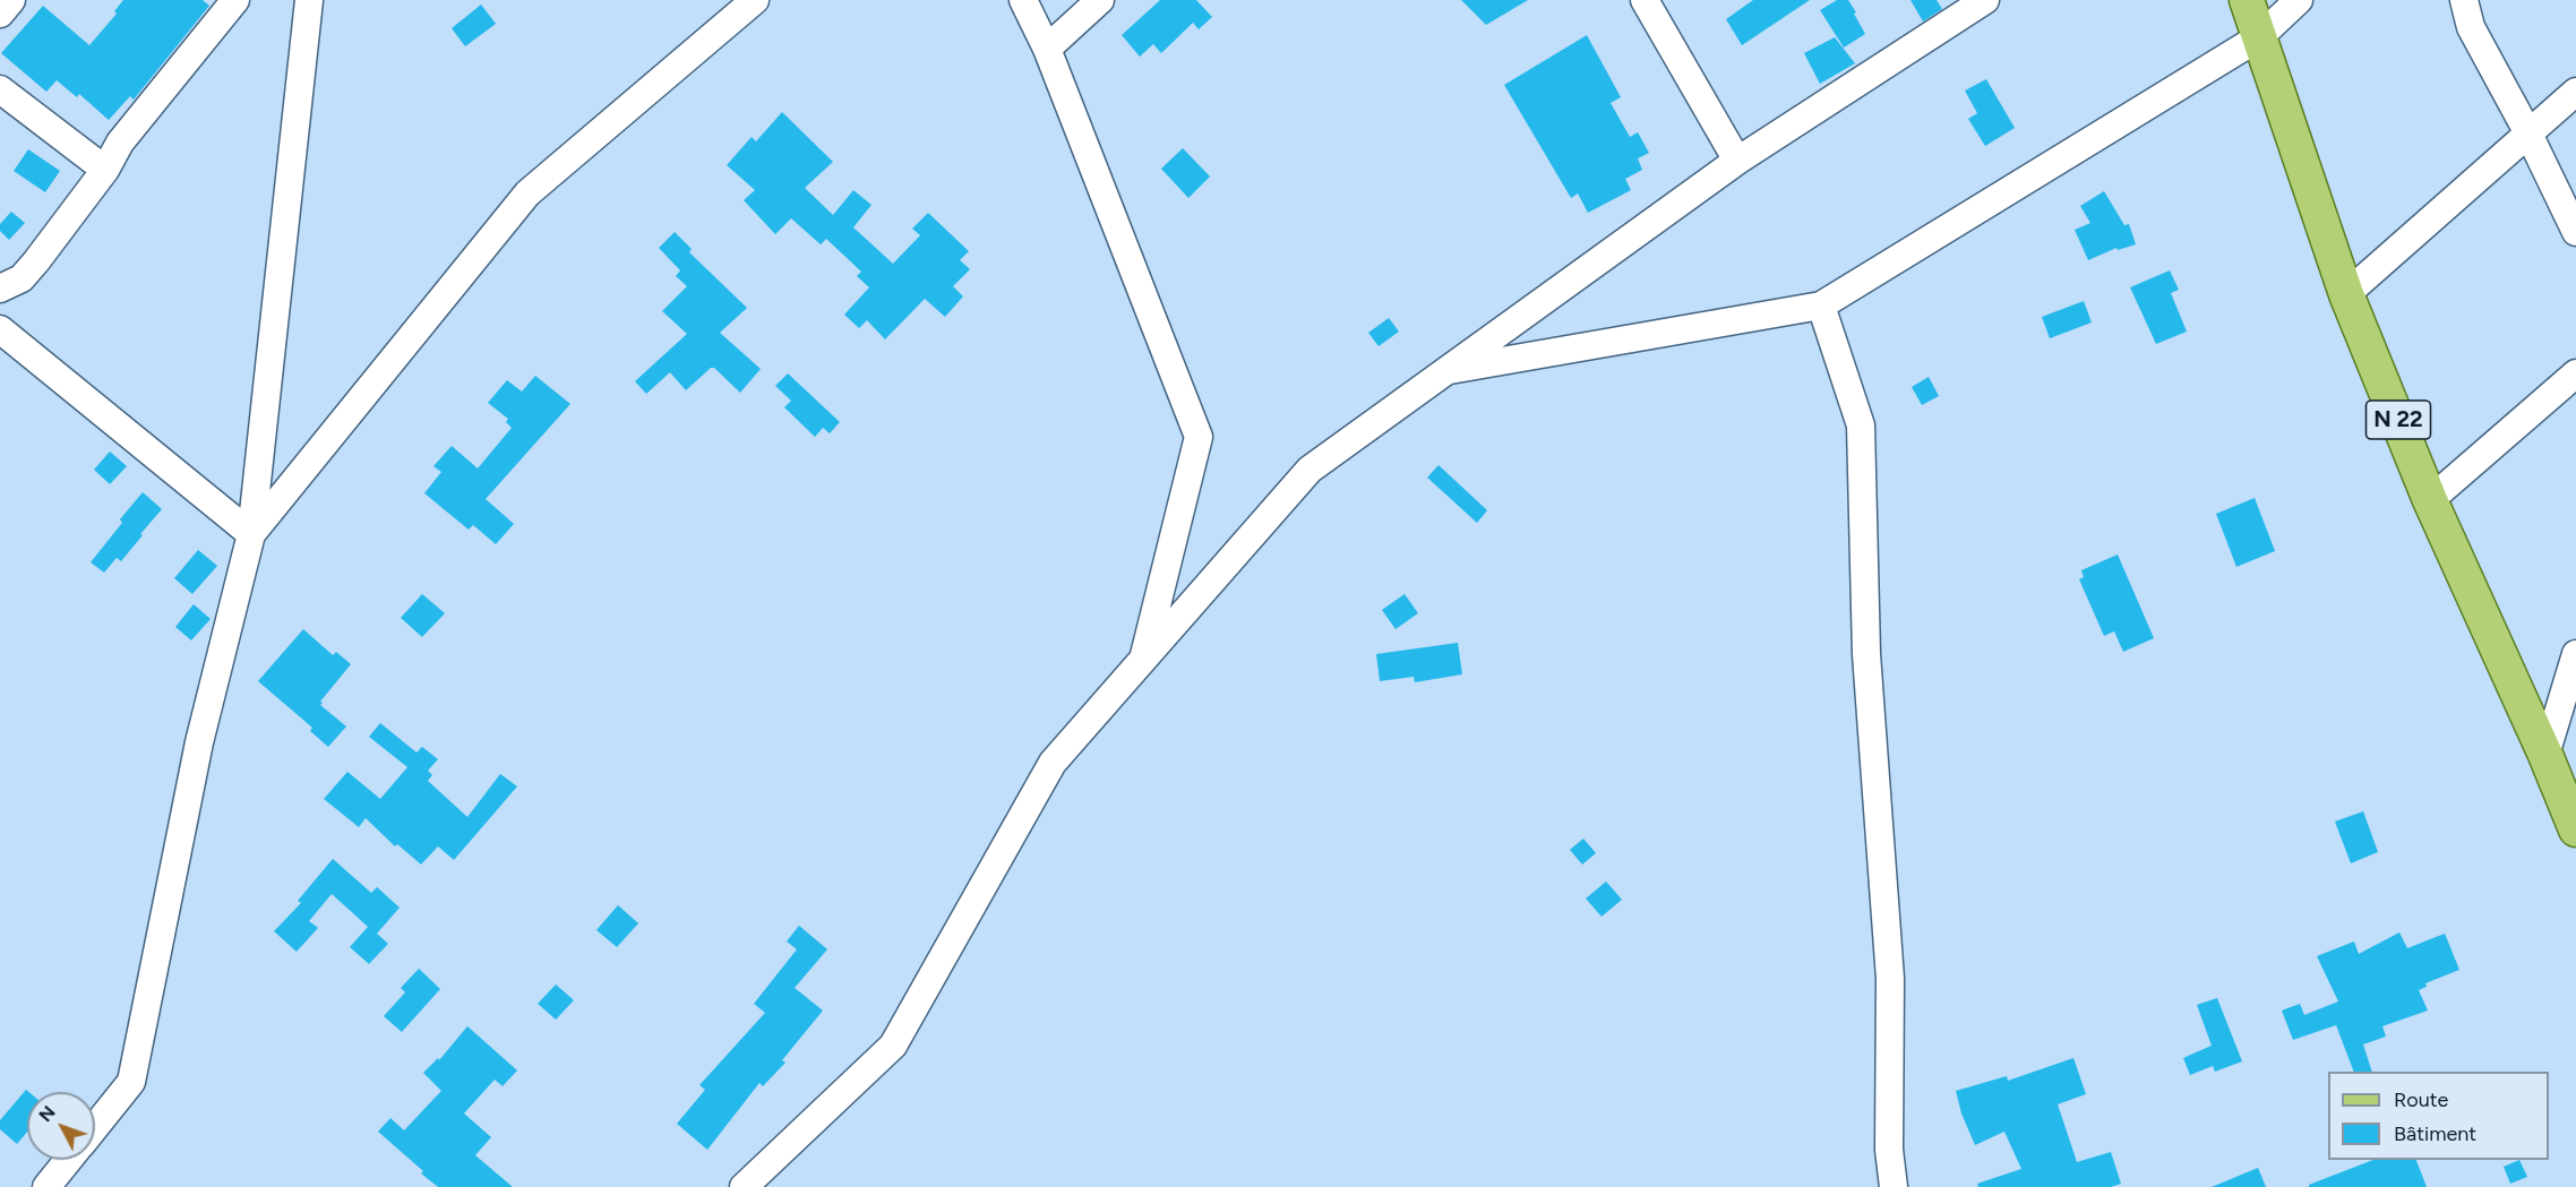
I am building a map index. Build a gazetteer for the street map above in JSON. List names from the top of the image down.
{
  "streets": {
    "main road": ["N 22"]
  },
  "legend": ["Route", "Bâtiment"],
  "north": "top left"
}
